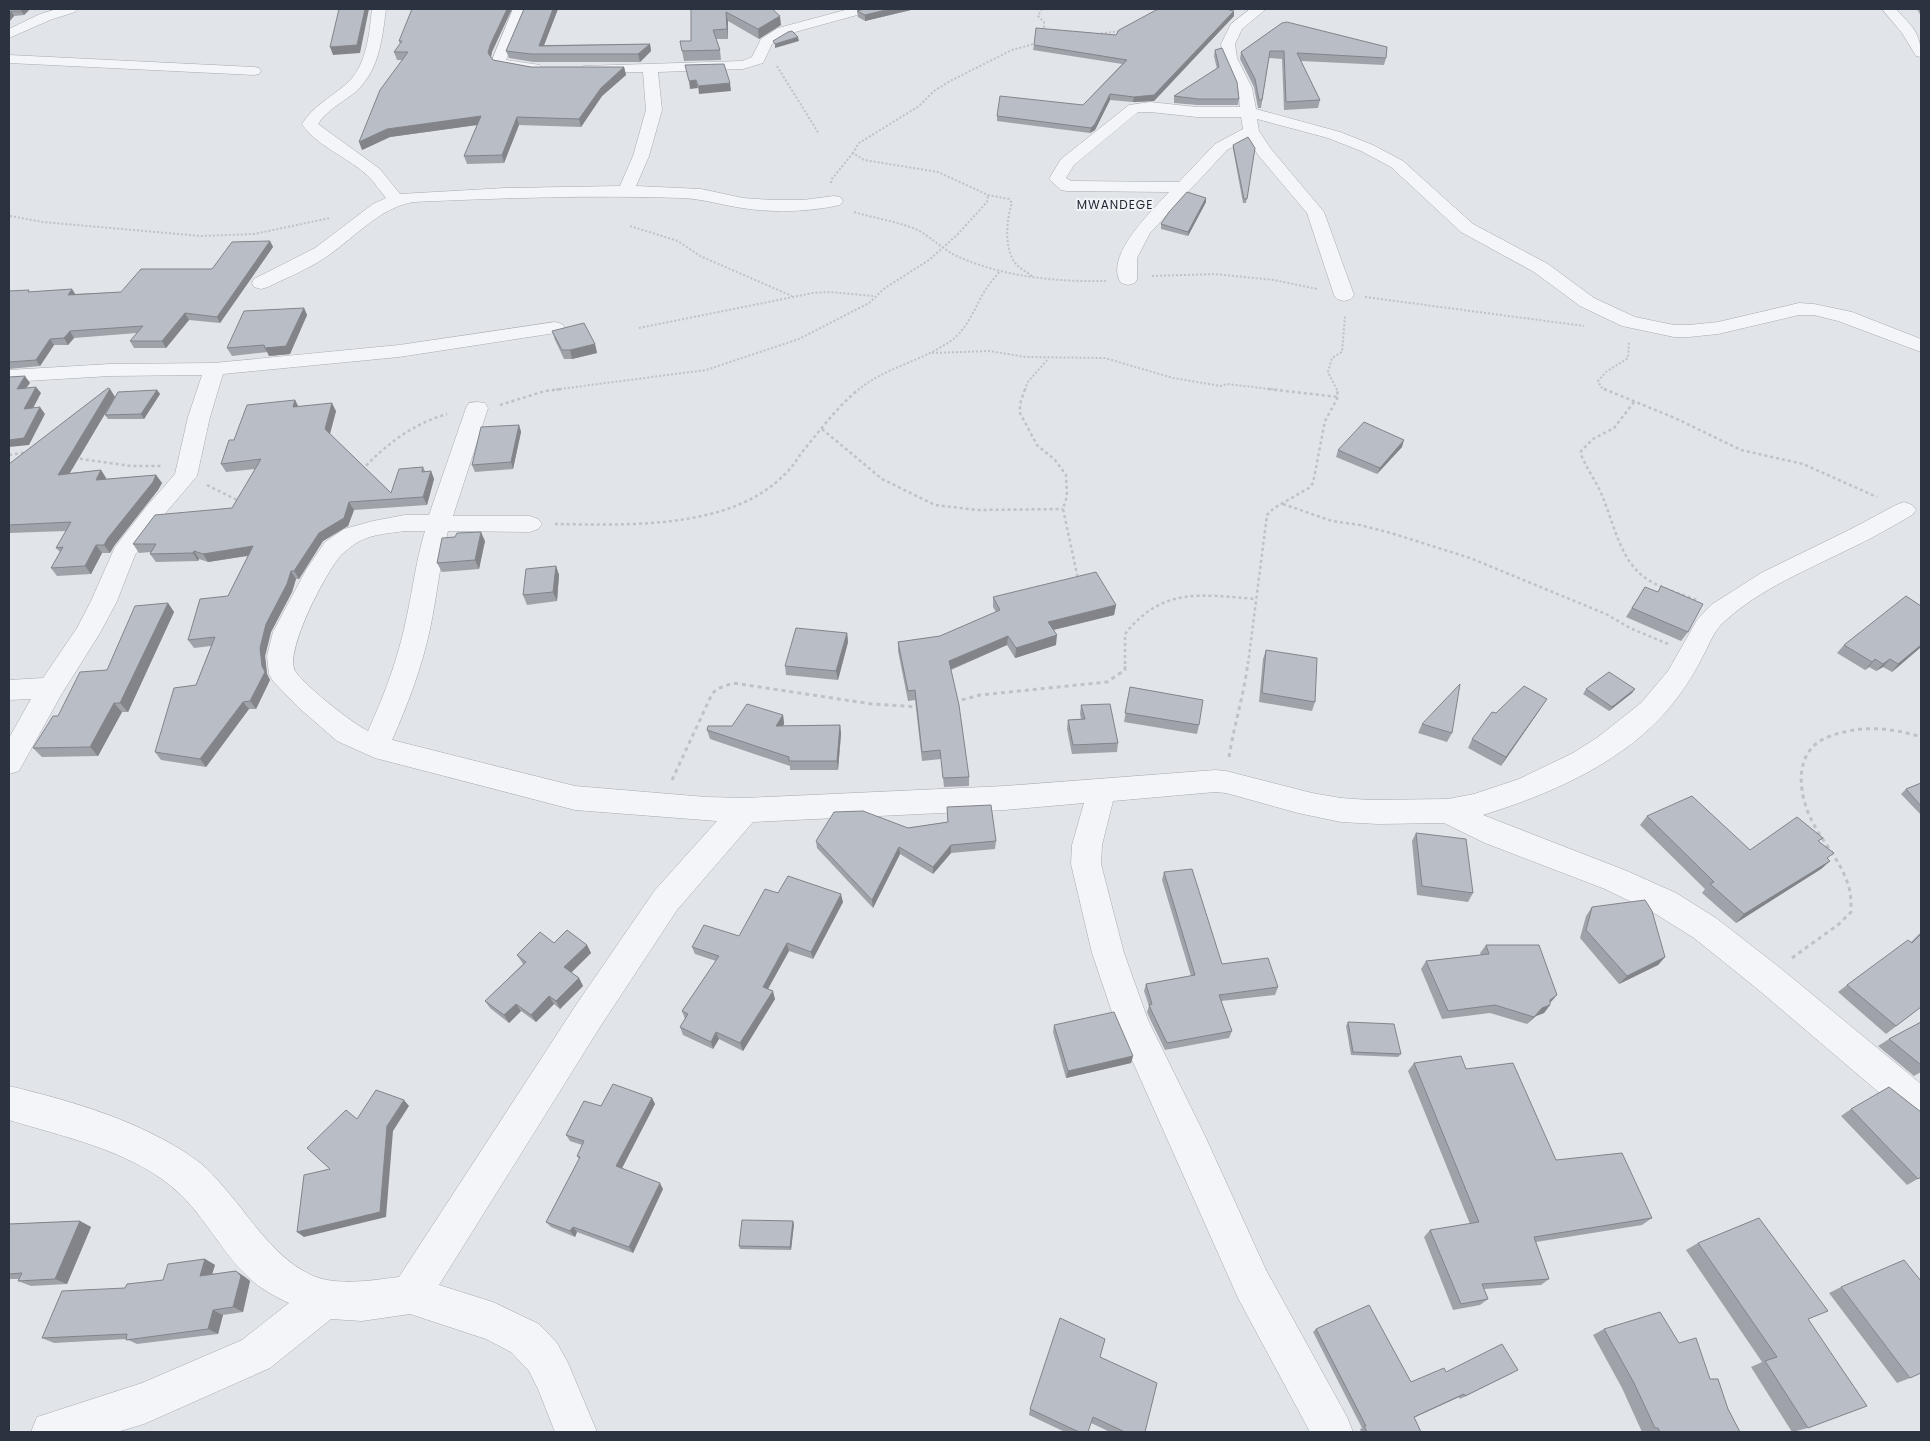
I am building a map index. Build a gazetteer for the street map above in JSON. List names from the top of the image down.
{
  "districts": ["MWANDEGE"]
}
